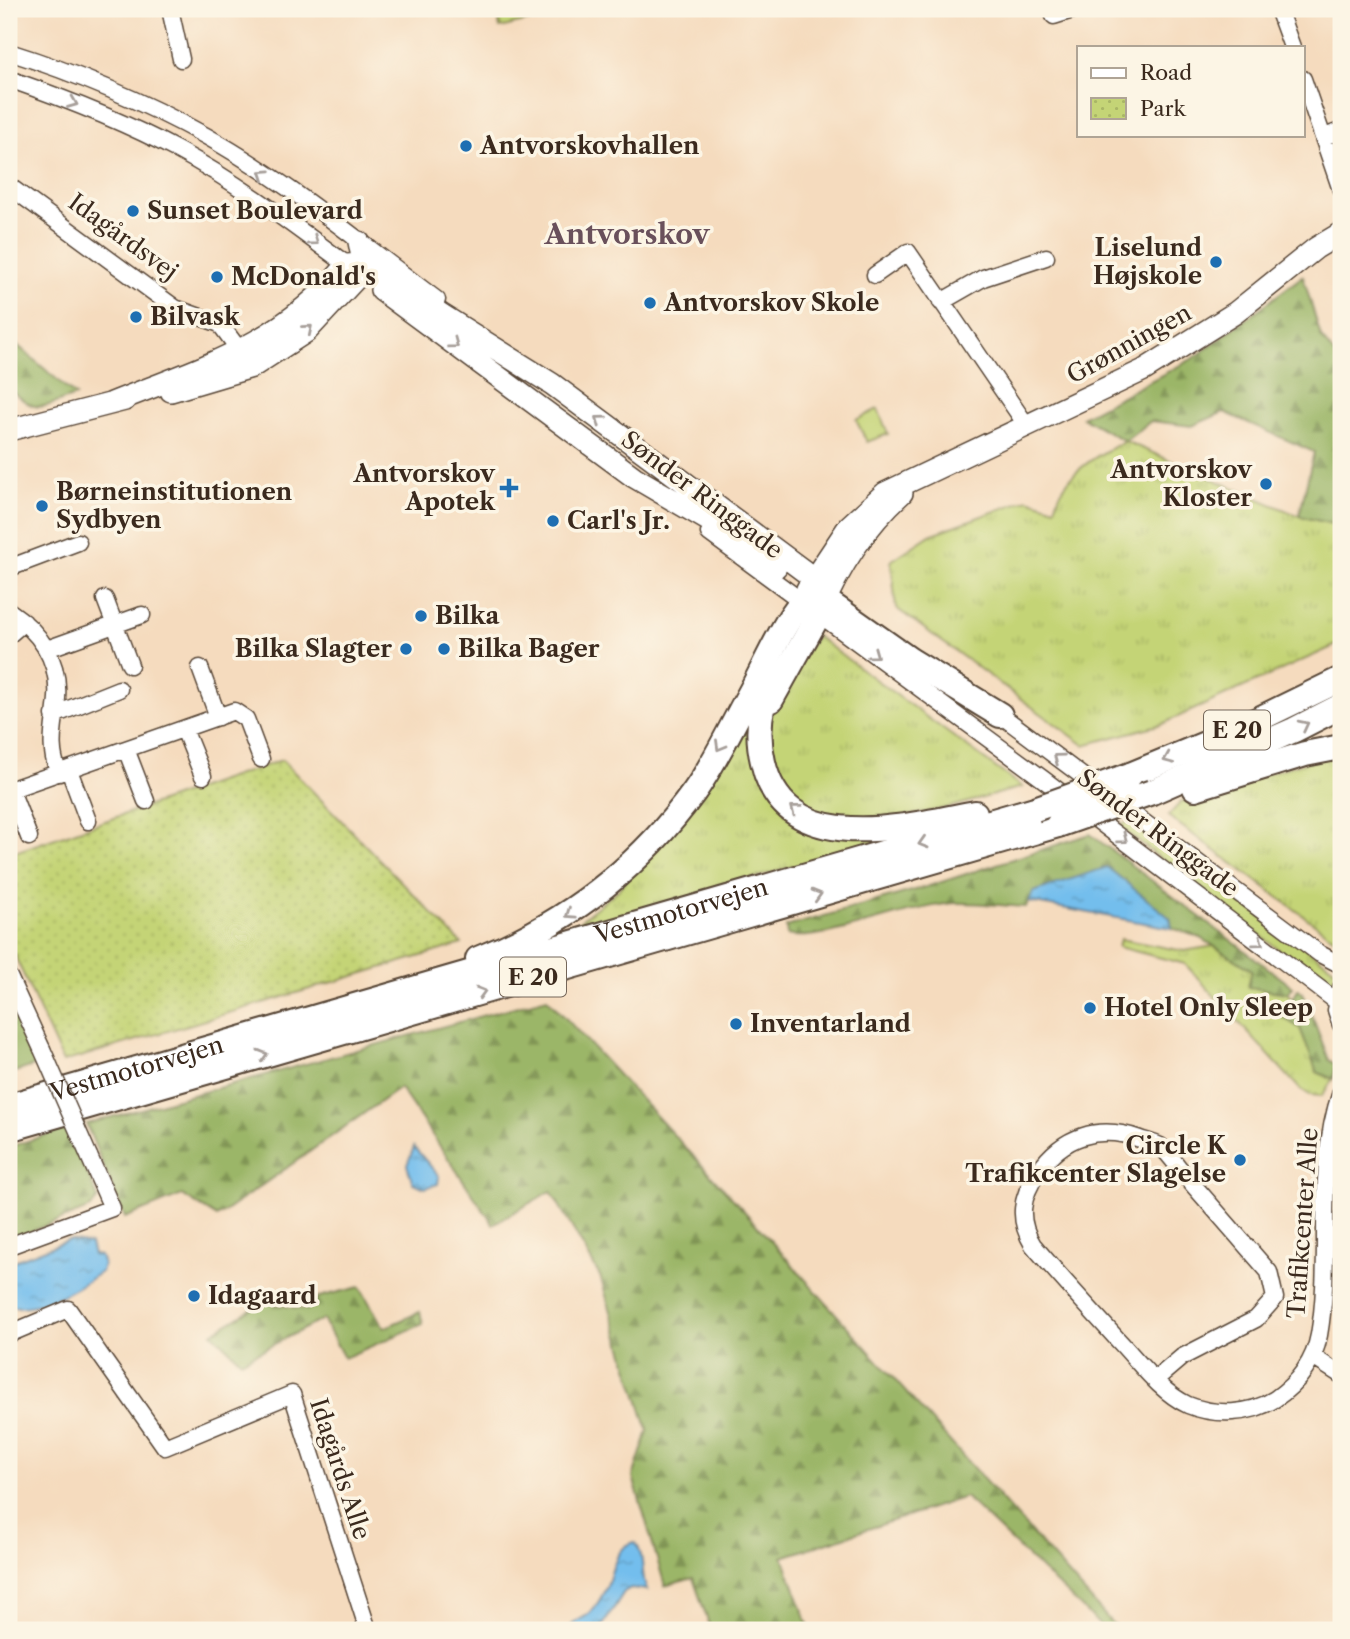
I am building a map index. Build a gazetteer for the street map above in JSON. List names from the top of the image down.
{
  "streets": {
    "highway": ["E 20", "Vestmotorvejen"],
    "main road": ["Grønningen", "Sønder Ringgade"],
    "street": ["Idagårdsvej", "Trafikcenter Alle", "Idagårds Alle"]
  },
  "crossings": [
    ["Grønningen", "Sønder Ringgade"]
  ],
  "districts": ["Antvorskov"],
  "places": {
    "other": [
      "Antvorskovhallen",
      "Sunset Boulevard",
      "Liselund Højskole",
      "McDonald's",
      "Antvorskov Skole",
      "Bilvask",
      "Antvorskov Kloster",
      "Børneinstitutionen Sydbyen",
      "Carl's Jr.",
      "Bilka",
      "Bilka Slagter",
      "Bilka Bager",
      "Hotel Only Sleep",
      "Inventarland",
      "Circle K Trafikcenter Slagelse",
      "Idagaard"
    ],
    "health": ["Antvorskov Apotek"]
  },
  "legend": ["Road", "Park"]
}
